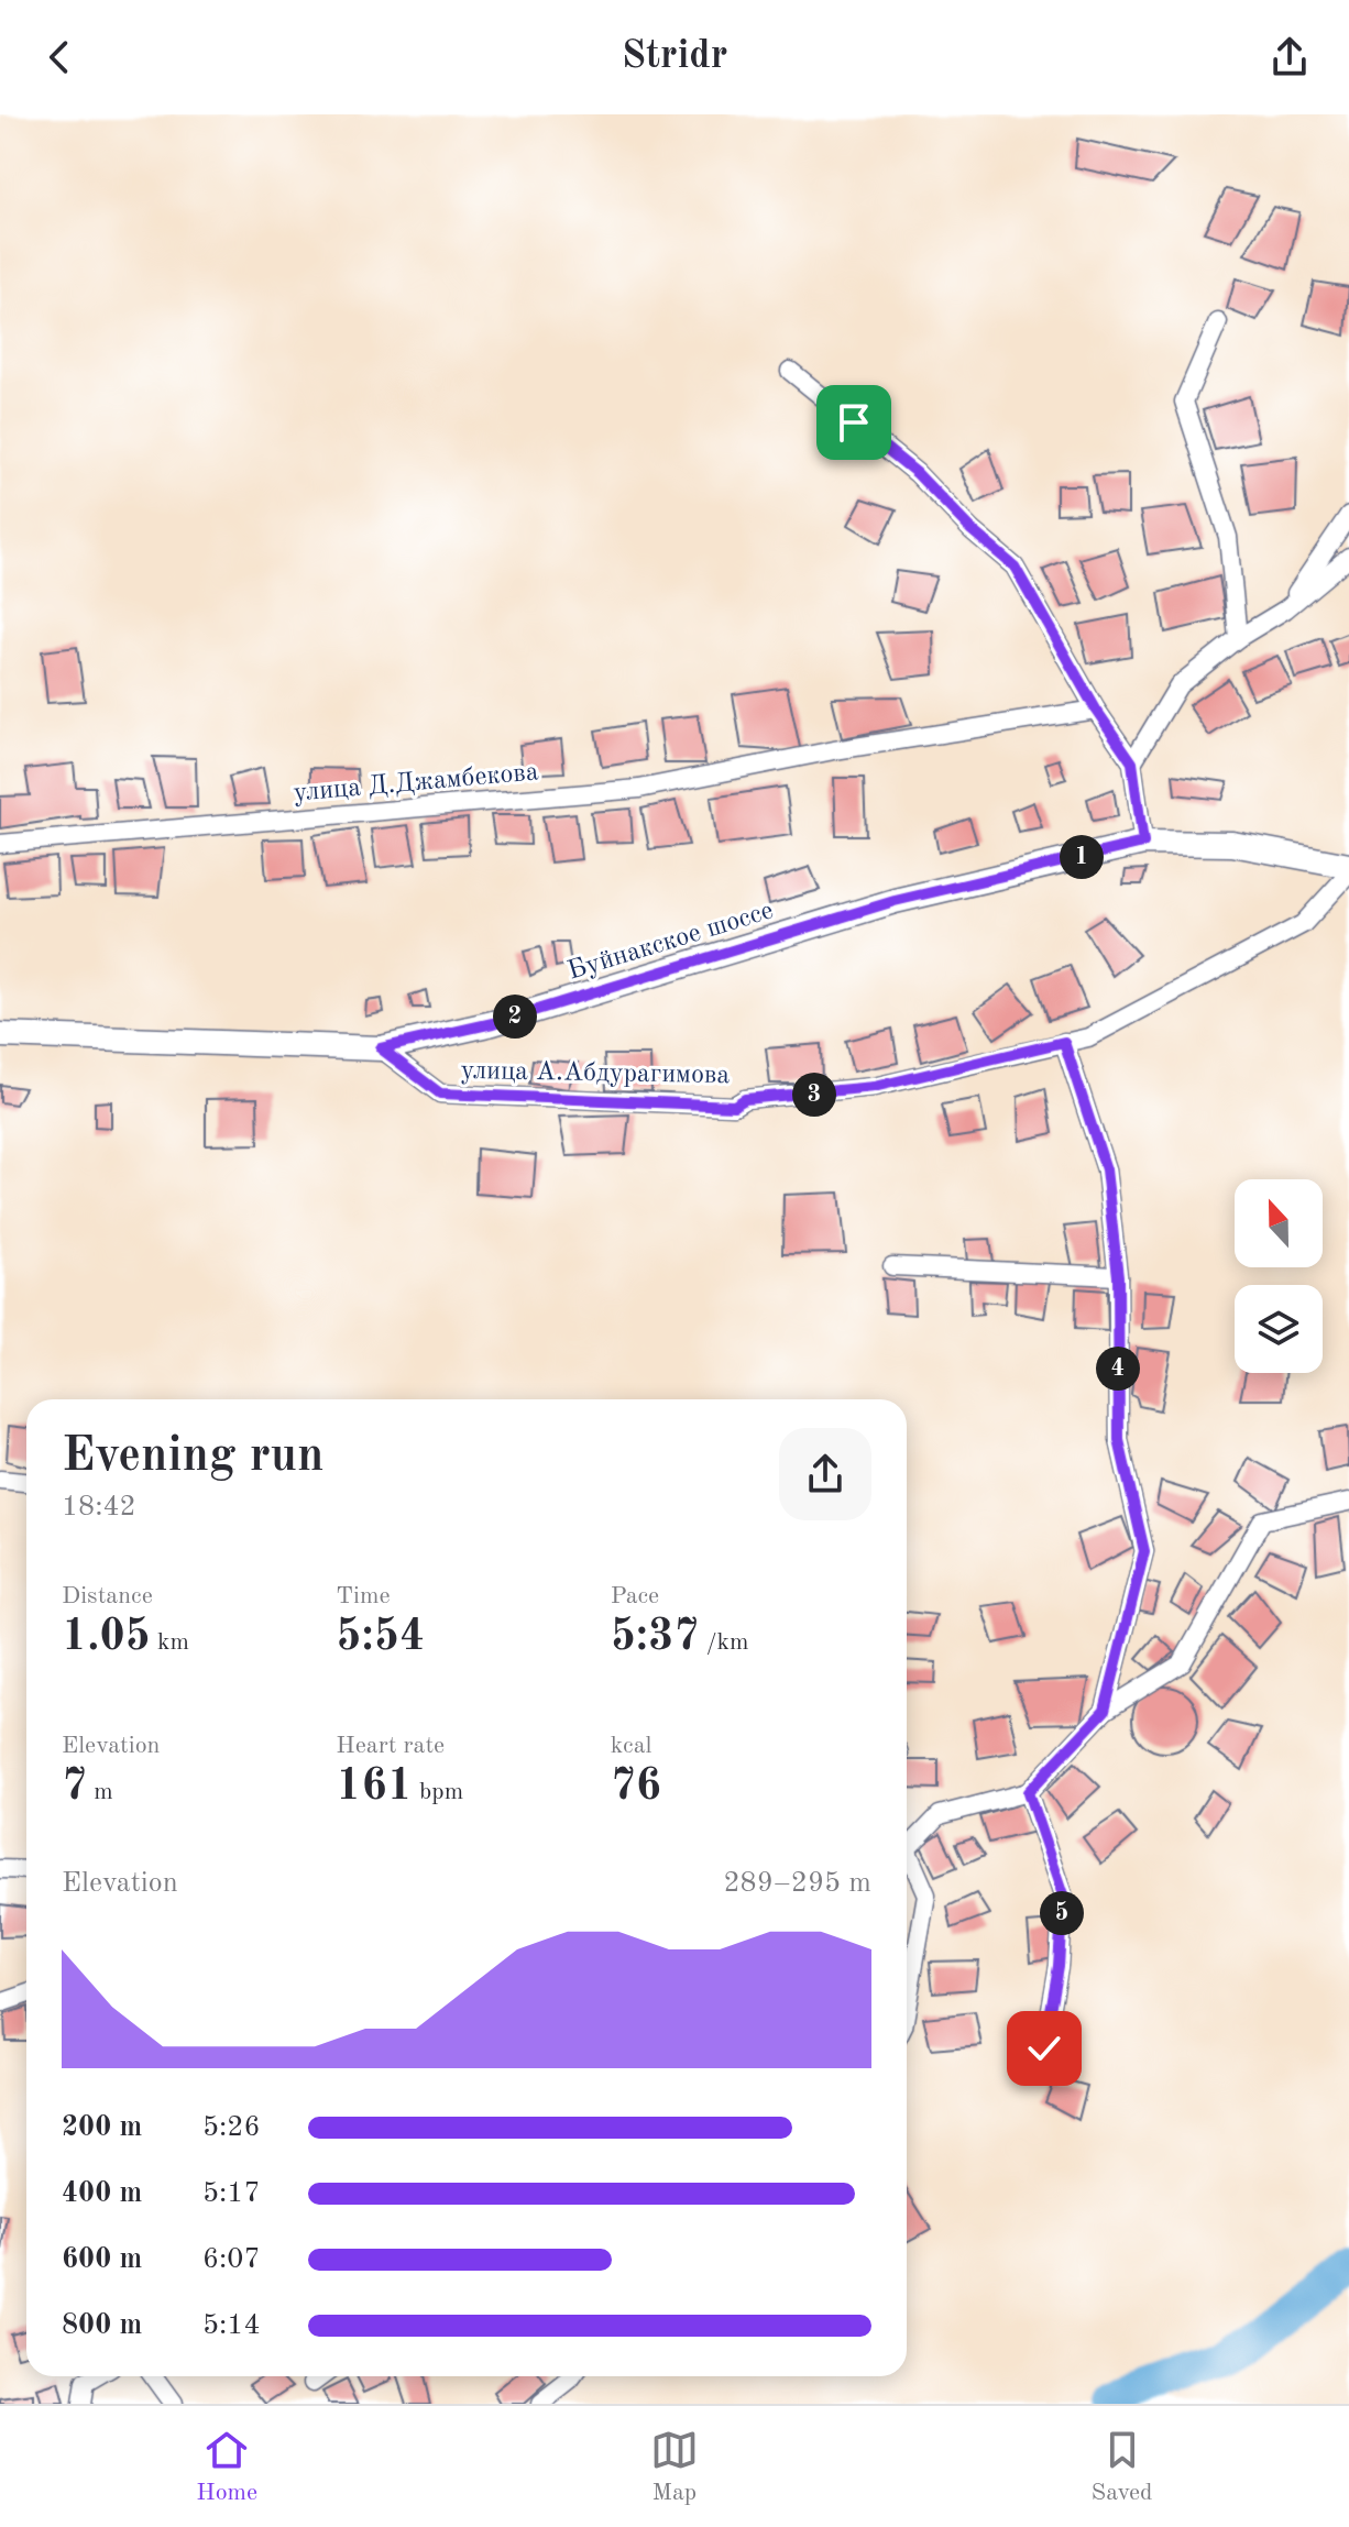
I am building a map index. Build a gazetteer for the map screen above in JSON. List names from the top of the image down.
{
  "streets": {
    "main road": ["Буйнакское шоссе"],
    "street": ["улица Д.Джамбекова", "улица А.Абдурагимова"]
  },
  "crossings": [
    ["Буйнакское шоссе", "улица А.Абдурагимова"]
  ],
  "north": "top",
  "page": {
    "header": "Stridr",
    "pins": [
      "1",
      "2",
      "3",
      "4",
      "5"
    ],
    "heading": ["Evening run", "18:42"],
    "stats": [
      ["Distance", "1.05 km"],
      ["Time", "5:54"],
      ["Pace", "5:37 /km"],
      ["Elevation", "7 m"],
      ["Heart rate", "161 bpm"],
      ["kcal", "76"]
    ],
    "chart": ["Elevation", "289–295 m"],
    "list": [
      {
        "name": "200 m",
        "note": "5:26"
      },
      {
        "name": "400 m",
        "note": "5:17"
      },
      {
        "name": "600 m",
        "note": "6:07"
      },
      {
        "name": "800 m",
        "note": "5:14"
      }
    ],
    "tabs": ["Home", "Map", "Saved"]
  }
}
